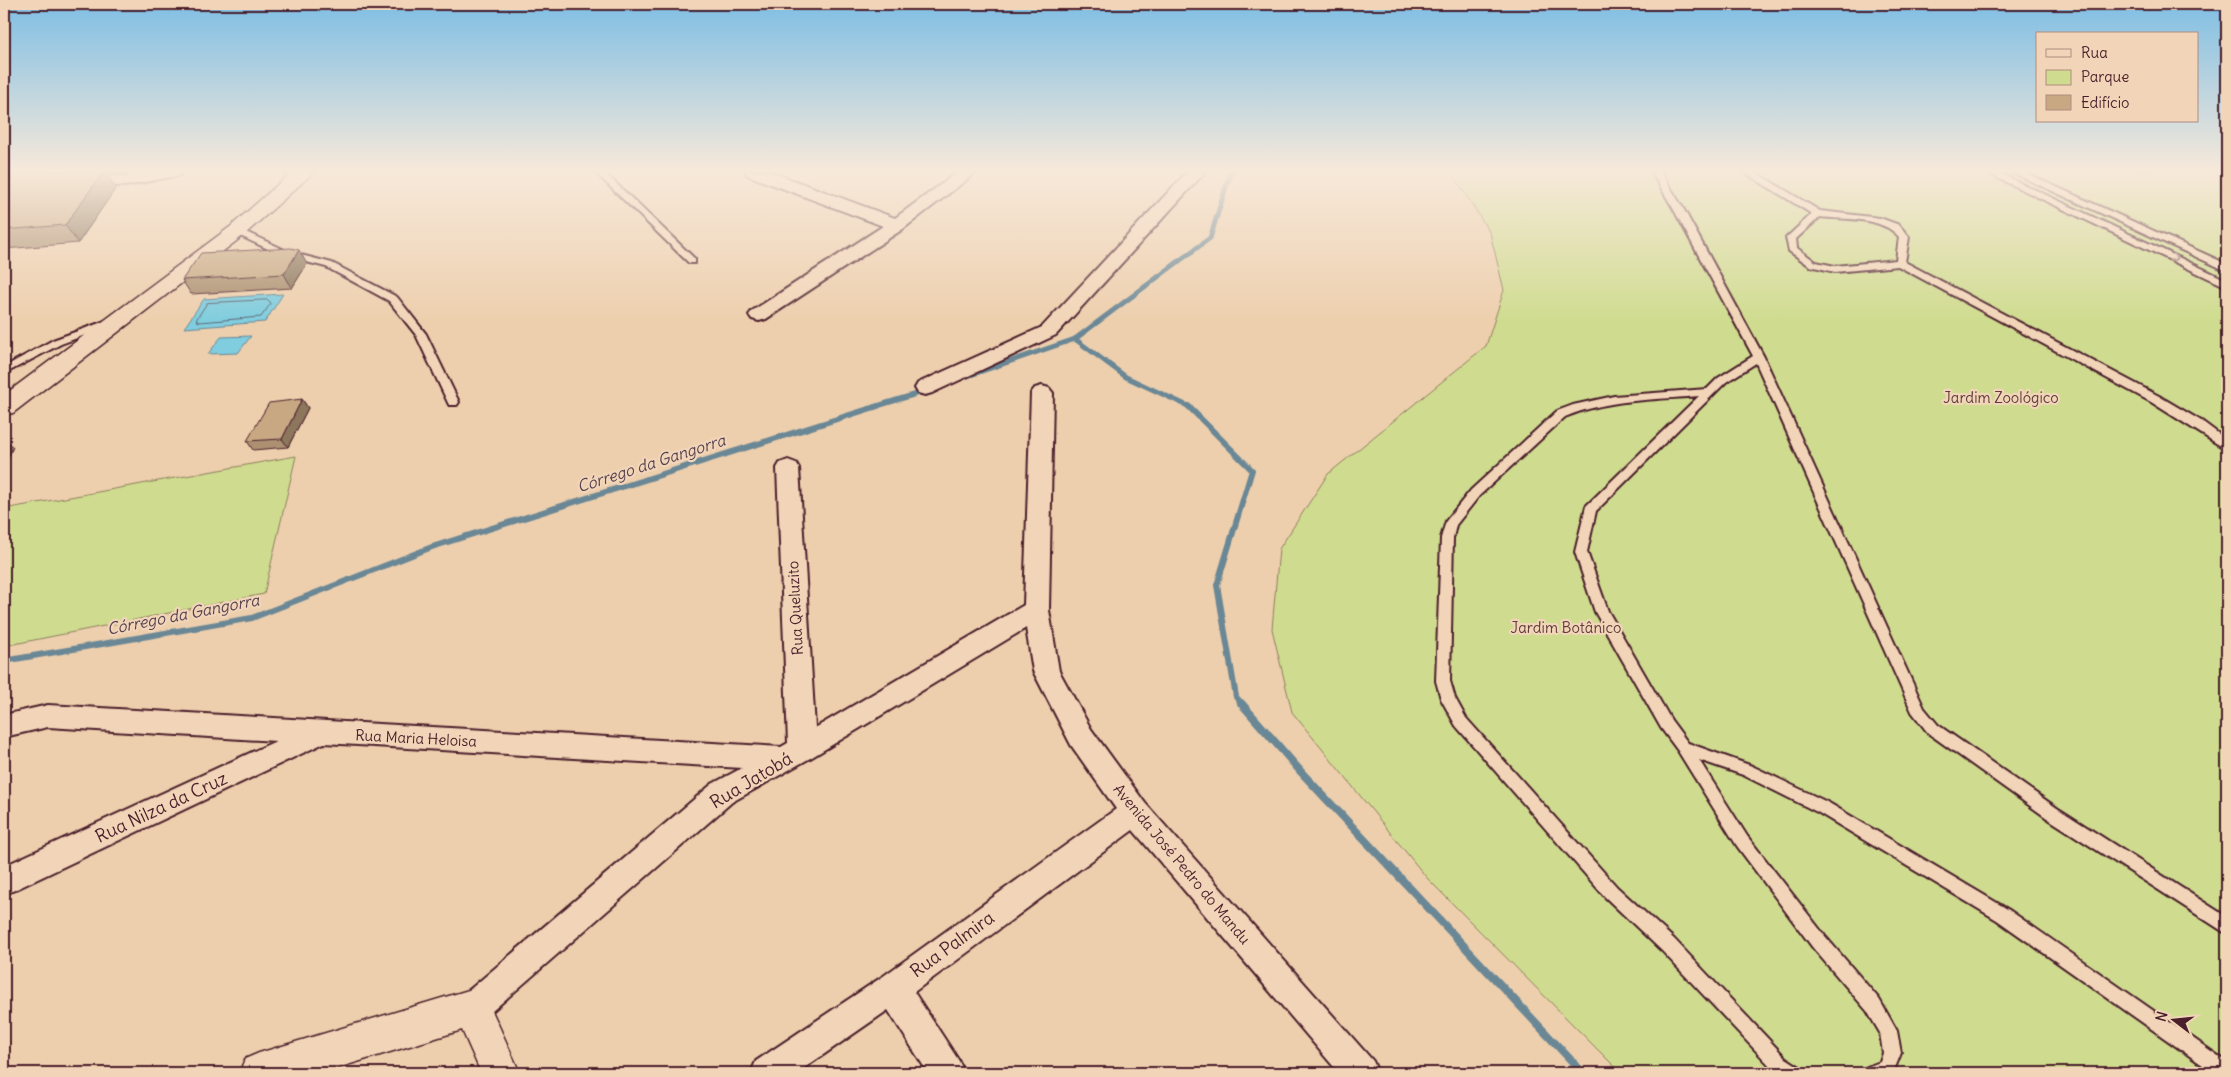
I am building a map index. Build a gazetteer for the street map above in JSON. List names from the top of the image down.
{
  "streets": {
    "street": [
      "Rua Queluzito",
      "Rua Maria Heloisa",
      "Rua Jatobá",
      "Rua Nilza da Cruz",
      "Avenida José Pedro do Mandu",
      "Rua Palmira"
    ]
  },
  "crossings": [
    ["Rua Queluzito", "Rua Maria Heloisa"],
    ["Rua Queluzito", "Rua Jatobá"],
    ["Rua Maria Heloisa", "Rua Jatobá"],
    ["Rua Maria Heloisa", "Rua Nilza da Cruz"],
    ["Rua Jatobá", "Avenida José Pedro do Mandu"],
    ["Avenida José Pedro do Mandu", "Rua Palmira"]
  ],
  "water": ["Córrego da Gangorra"],
  "parks": ["Jardim Zoológico", "Jardim Botânico"],
  "legend": ["Rua", "Parque", "Edifício"],
  "north": "left"
}
